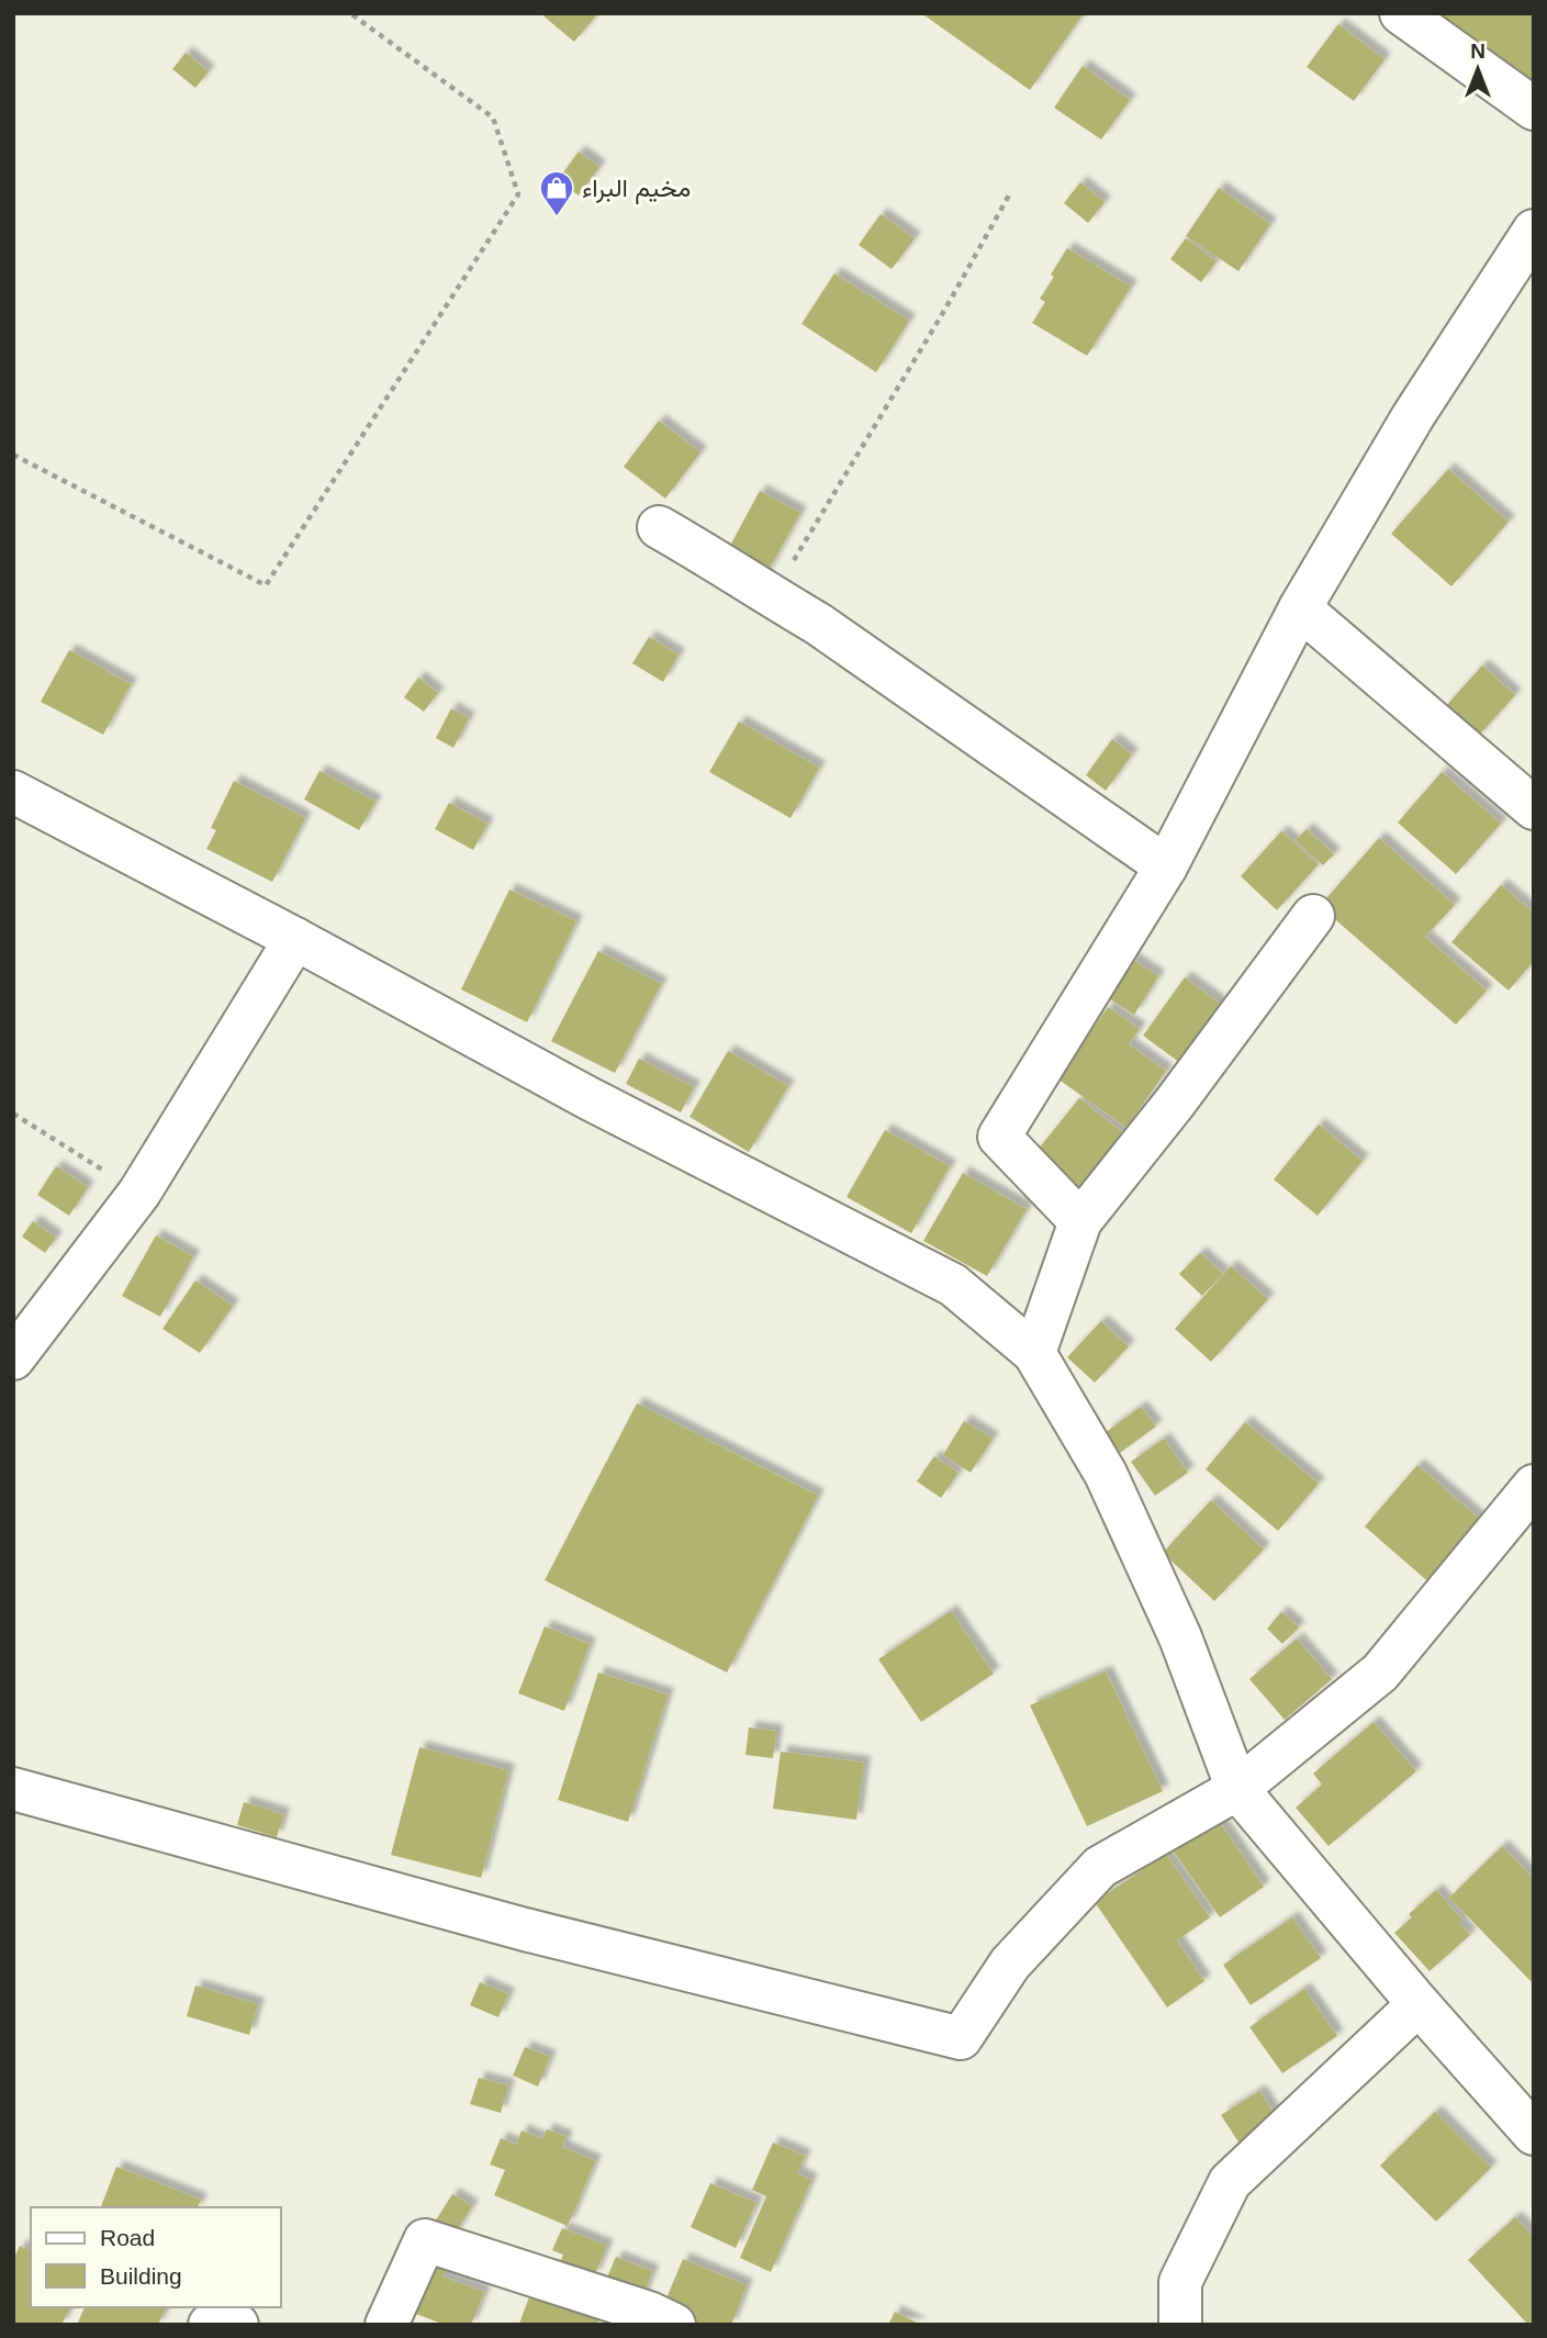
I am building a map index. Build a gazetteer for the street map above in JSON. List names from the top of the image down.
{
  "places": {
    "shop": ["مخيم البراء"]
  },
  "legend": ["Road", "Building"],
  "north": "top"
}
